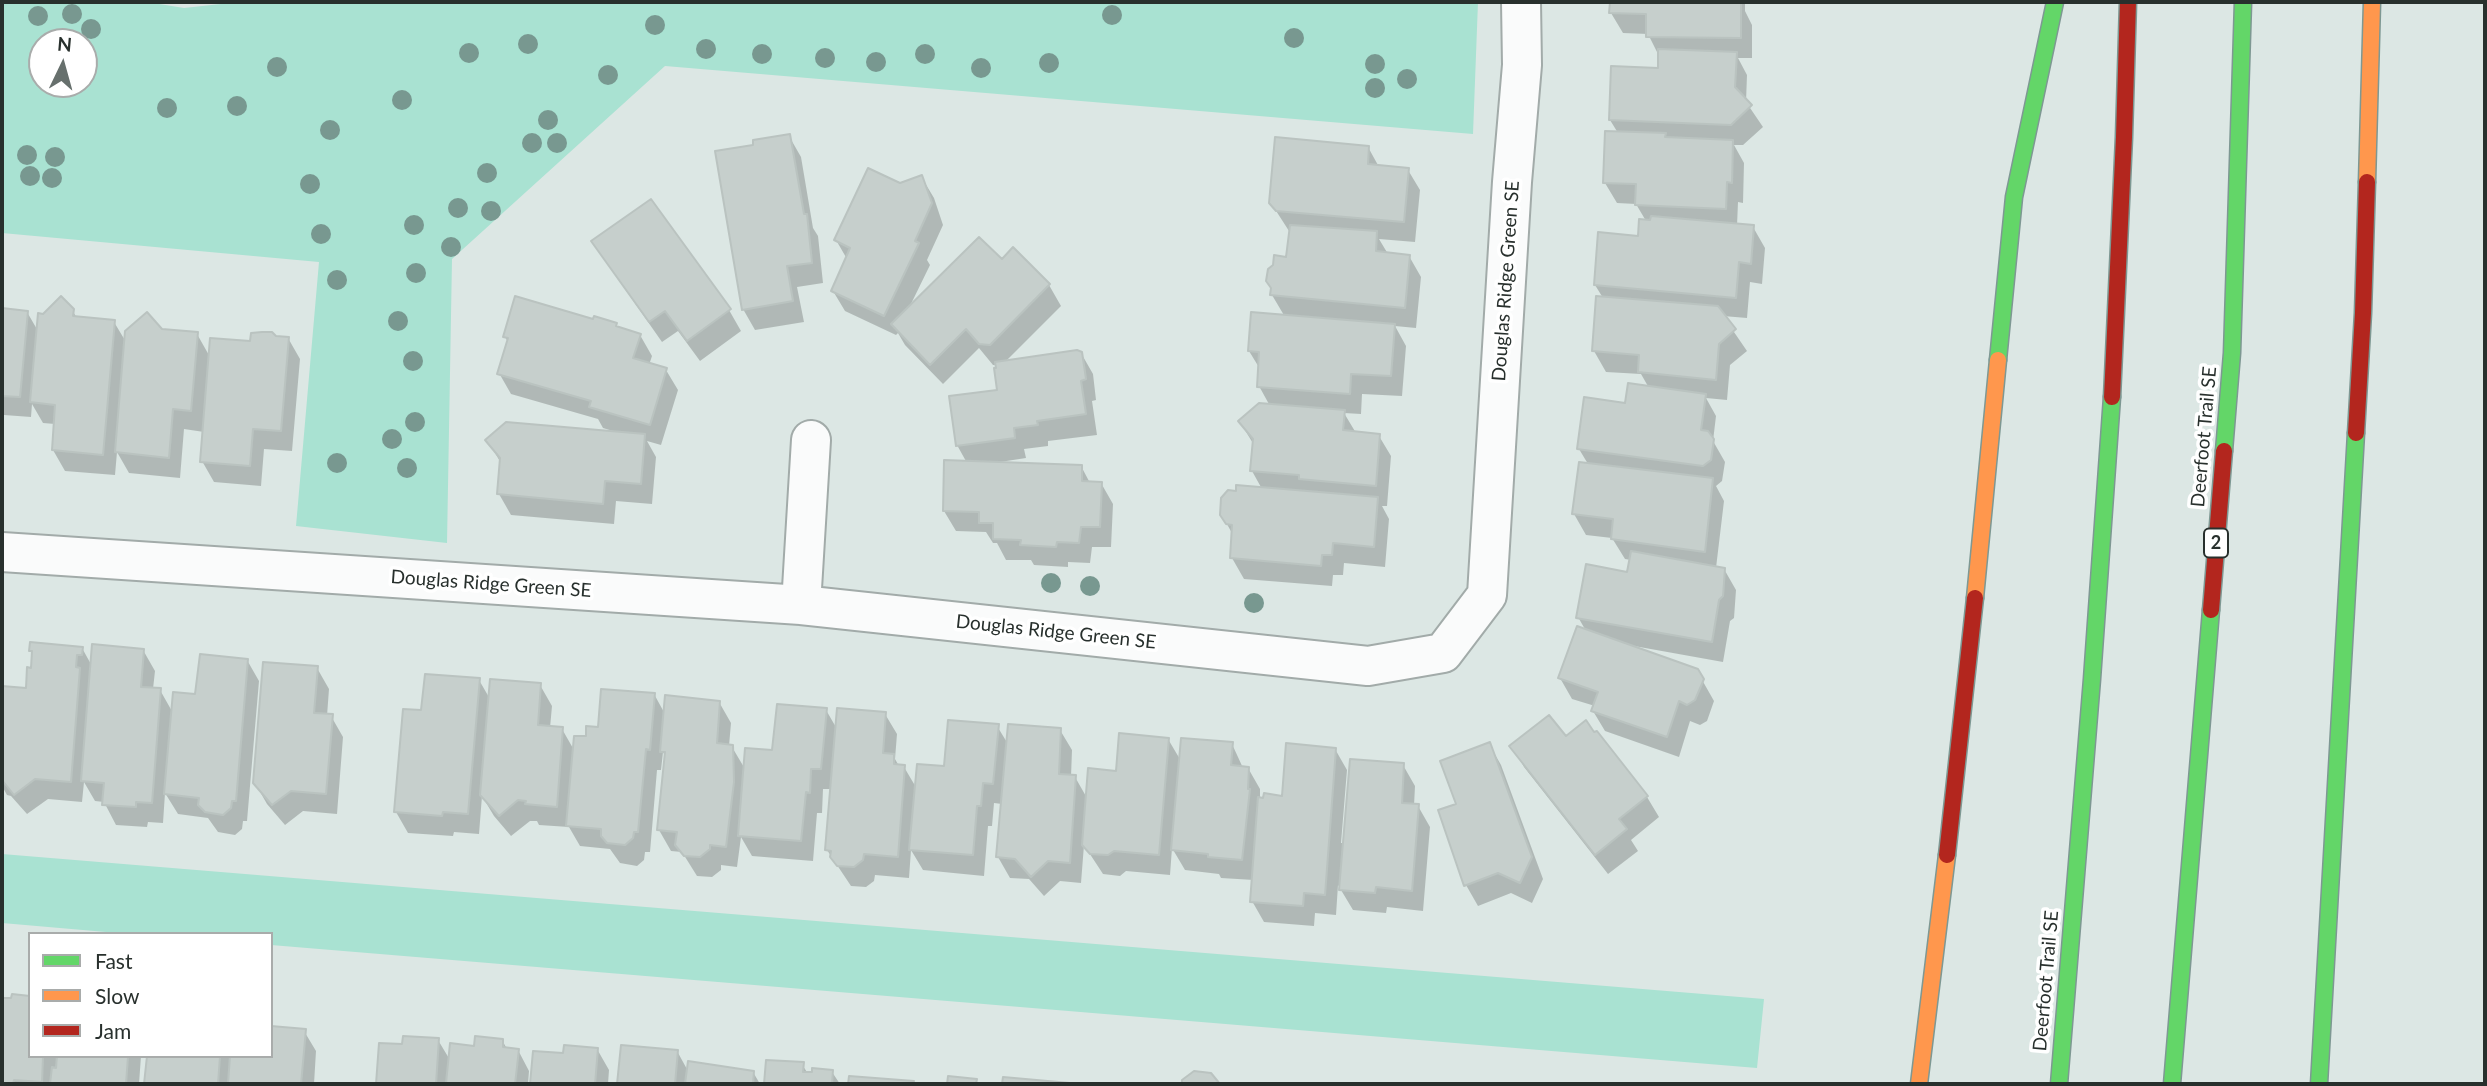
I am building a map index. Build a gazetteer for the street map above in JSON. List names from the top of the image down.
{
  "streets": {
    "highway": ["Deerfoot Trail SE", "2"],
    "street": ["Douglas Ridge Green SE"]
  },
  "legend": ["Fast", "Slow", "Jam"],
  "north": "top"
}
